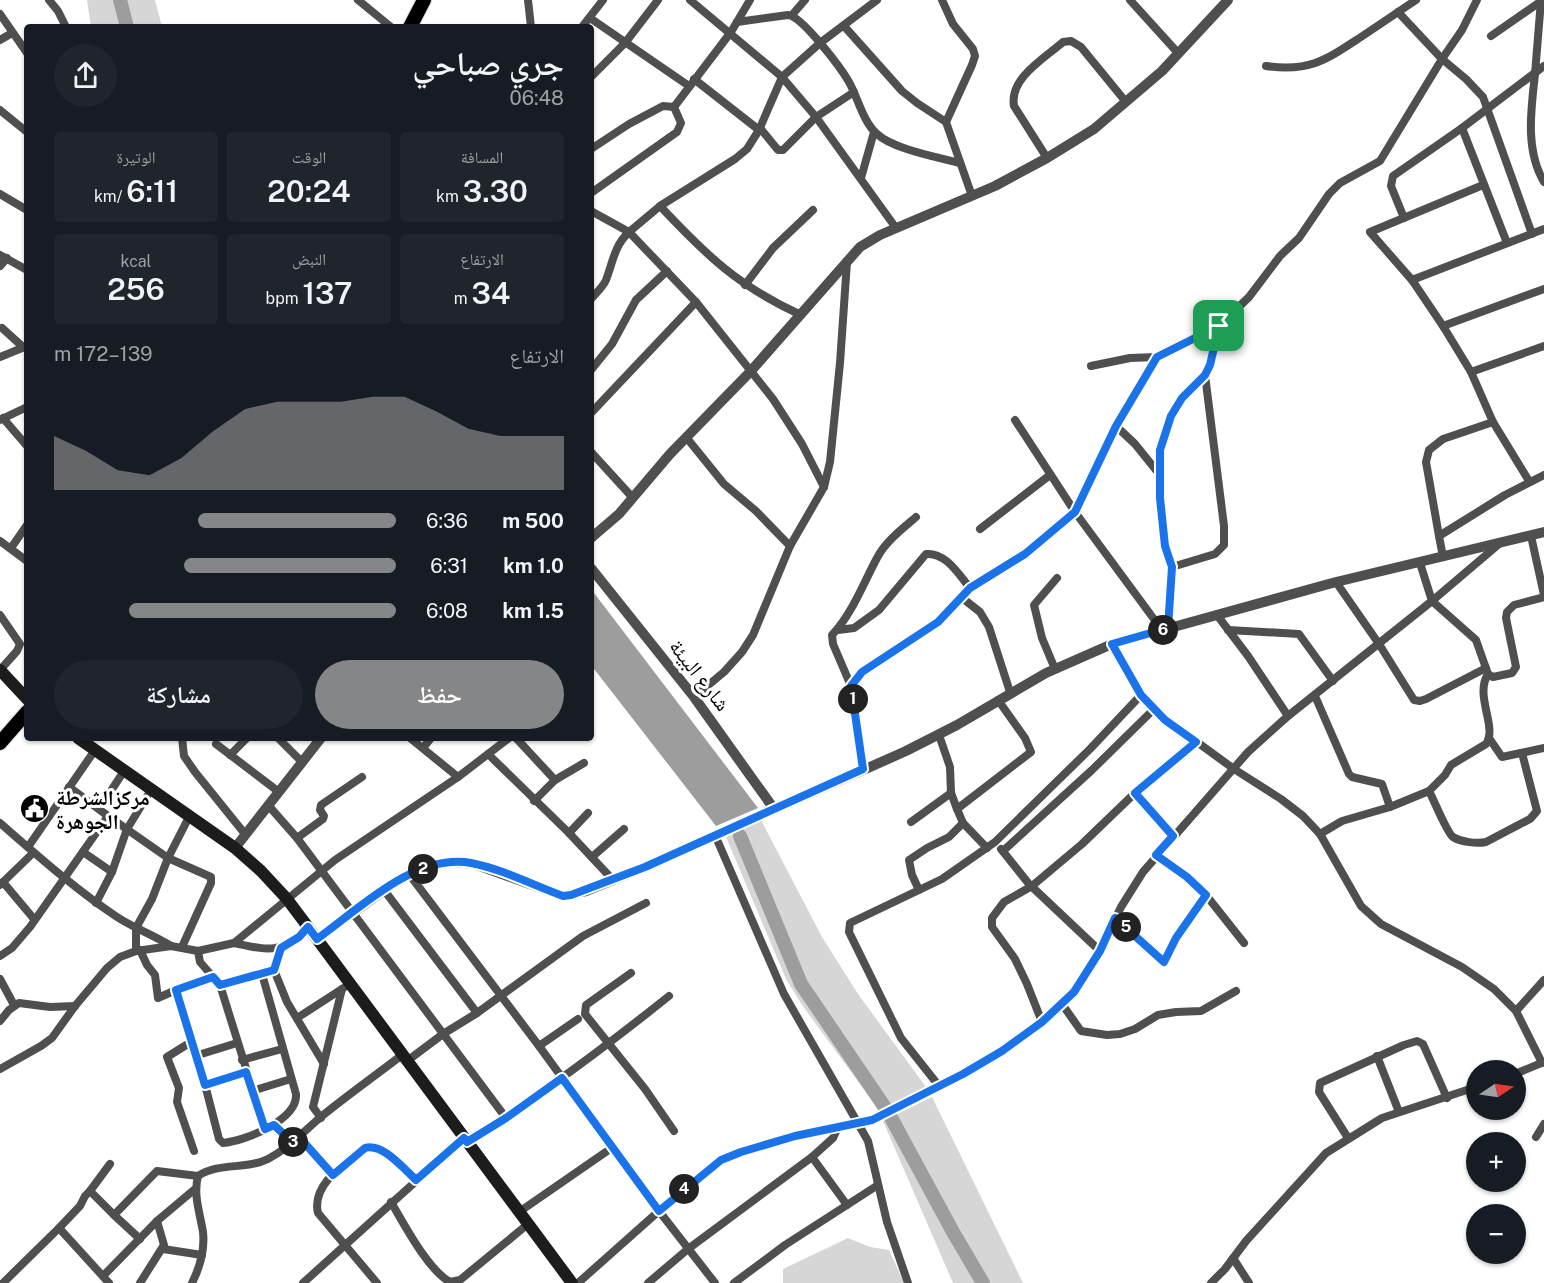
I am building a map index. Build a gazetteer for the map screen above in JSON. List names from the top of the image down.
{
  "streets": {
    "street": ["شارع البيئة"]
  },
  "places": {
    "public building": ["مركزالشرطة الجوهرة"]
  },
  "north": "right",
  "page": {
    "heading": ["جري صباحي", "06:48"],
    "stats": [
      ["المسافة", "3.30 km"],
      ["الوقت", "20:24"],
      ["الوتيرة", "6:11 /km"],
      ["الارتفاع", "34 m"],
      ["النبض", "137 bpm"],
      ["kcal", "256"]
    ],
    "chart": ["الارتفاع", "139–172 m"],
    "list": [
      {
        "name": "500 m",
        "note": "6:36"
      },
      {
        "name": "1.0 km",
        "note": "6:31"
      },
      {
        "name": "1.5 km",
        "note": "6:08"
      }
    ],
    "pins": [
      "6",
      "1",
      "2",
      "5",
      "3",
      "4"
    ],
    "buttons": ["حفظ", "مشاركة"],
    "map_buttons": ["+", "−"]
  }
}
